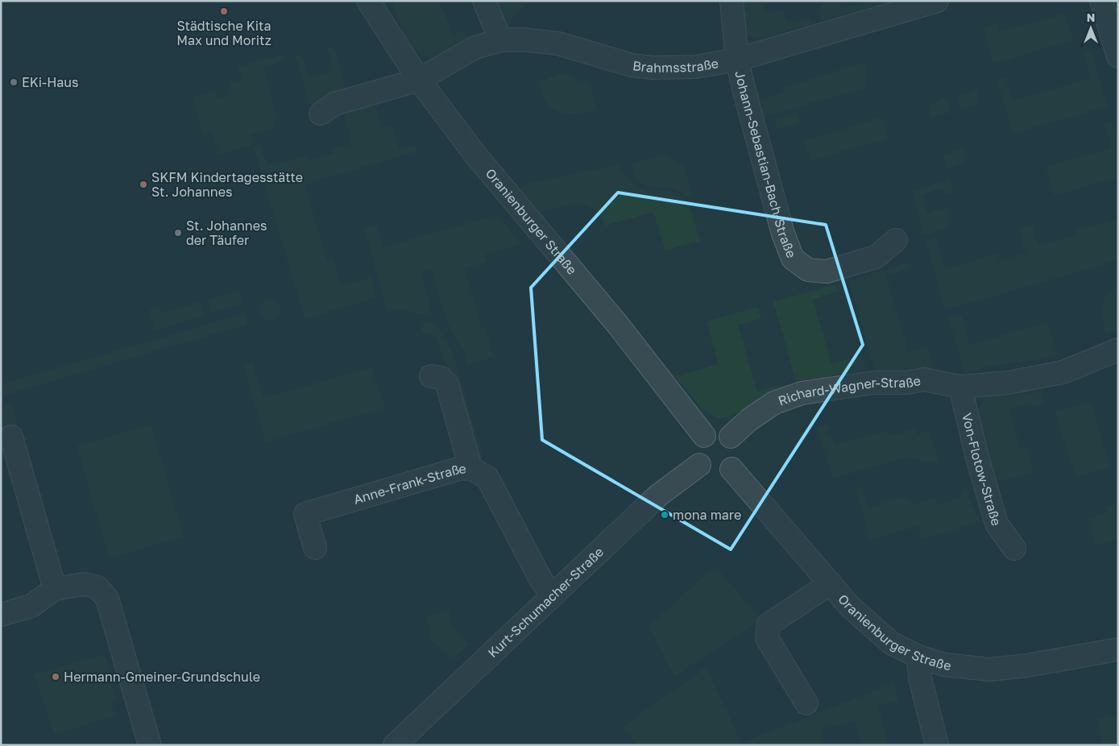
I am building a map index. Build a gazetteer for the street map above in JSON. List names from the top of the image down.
{
  "streets": {
    "street": [
      "Brahmsstraße",
      "Johann-Sebastian-Bach-Straße",
      "Oranienburger Straße",
      "Richard-Wagner-Straße",
      "Von-Flotow-Straße",
      "Anne-Frank-Straße",
      "Kurt-Schumacher-Straße"
    ]
  },
  "crossings": [
    ["Brahmsstraße", "Johann-Sebastian-Bach-Straße"],
    ["Brahmsstraße", "Oranienburger Straße"],
    ["Oranienburger Straße", "Richard-Wagner-Straße"],
    ["Oranienburger Straße", "Kurt-Schumacher-Straße"],
    ["Richard-Wagner-Straße", "Von-Flotow-Straße"],
    ["Richard-Wagner-Straße", "Kurt-Schumacher-Straße"],
    ["Anne-Frank-Straße", "Kurt-Schumacher-Straße"]
  ],
  "places": [
    "Städtische Kita Max und Moritz",
    "EKi-Haus",
    "SKFM Kindertagesstätte St. Johannes",
    "St. Johannes der Täufer",
    "mona mare",
    "Hermann-Gmeiner-Grundschule"
  ],
  "north": "top"
}
